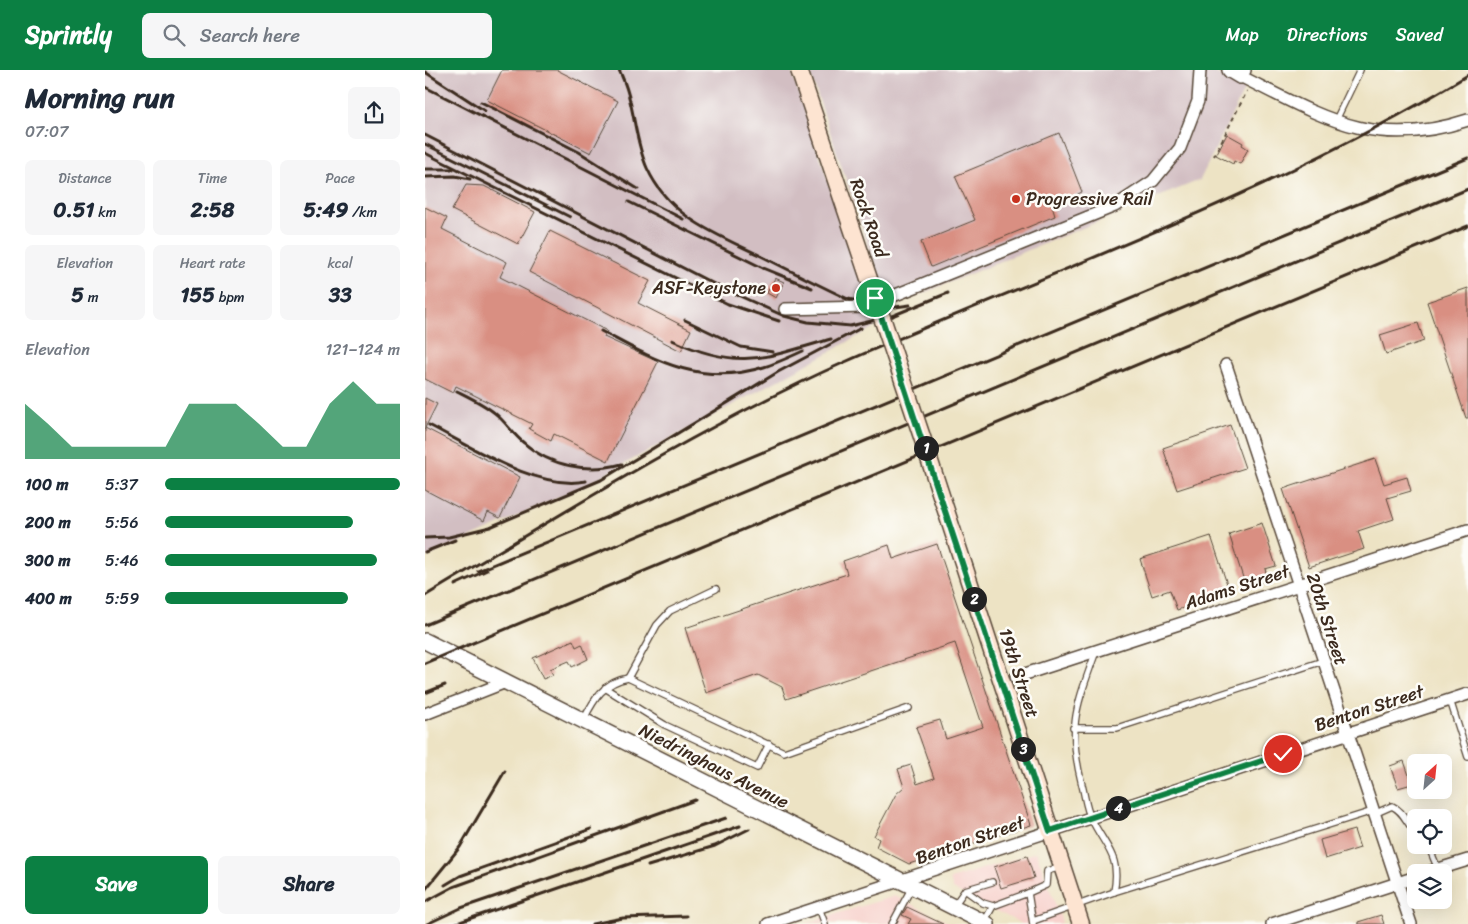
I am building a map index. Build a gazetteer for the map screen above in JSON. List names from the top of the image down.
{
  "streets": {
    "main road": ["Rock Road", "19th Street"],
    "street": [
      "Adams Street",
      "20th Street",
      "Benton Street",
      "Niedringhaus Avenue"
    ]
  },
  "crossings": [
    ["Rock Road", "19th Street"],
    ["Adams Street", "20th Street"],
    ["20th Street", "Benton Street"],
    ["19th Street", "Benton Street"],
    ["Benton Street", "Niedringhaus Avenue"]
  ],
  "places": ["Progressive Rail", "ASF-Keystone"],
  "north": "top right",
  "page": {
    "header": "Sprintly",
    "search": "Search here",
    "nav": ["Map", "Directions", "Saved"],
    "heading": ["Morning run", "07:07"],
    "stats": [
      ["Distance", "0.51 km"],
      ["Time", "2:58"],
      ["Pace", "5:49 /km"],
      ["Elevation", "5 m"],
      ["Heart rate", "155 bpm"],
      ["kcal", "33"]
    ],
    "chart": ["Elevation", "121–124 m"],
    "pins": [
      "1",
      "2",
      "3",
      "4"
    ],
    "list": [
      {
        "name": "100 m",
        "note": "5:37"
      },
      {
        "name": "200 m",
        "note": "5:56"
      },
      {
        "name": "300 m",
        "note": "5:46"
      },
      {
        "name": "400 m",
        "note": "5:59"
      }
    ],
    "buttons": ["Save", "Share"]
  }
}
